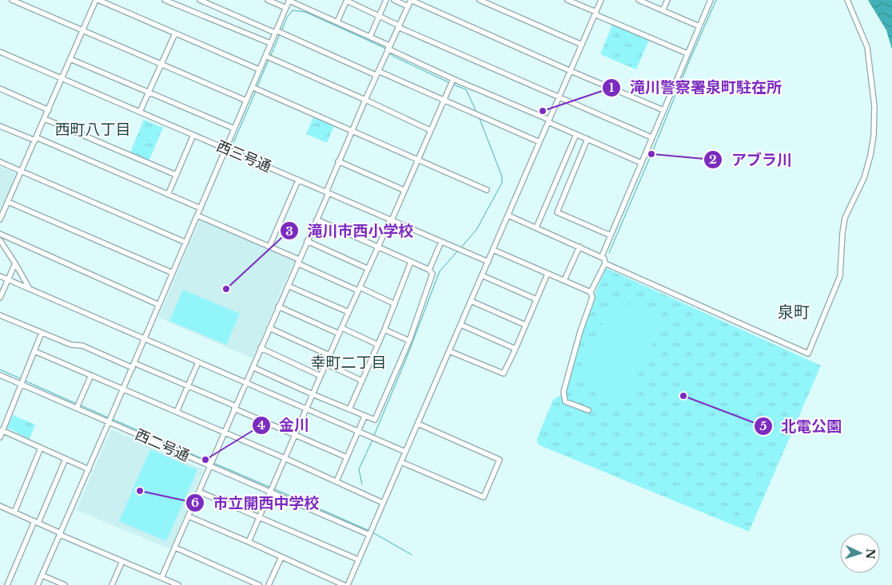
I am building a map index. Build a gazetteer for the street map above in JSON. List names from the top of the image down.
{
  "streets": {
    "street": ["西三号通", "西二号通"]
  },
  "districts": ["西町八丁目", "泉町", "幸町二丁目"],
  "places": [
    "滝川警察署泉町駐在所",
    "アブラ川",
    "滝川市西小学校",
    "北電公園",
    "金川",
    "市立開西中学校"
  ],
  "north": "right"
}
